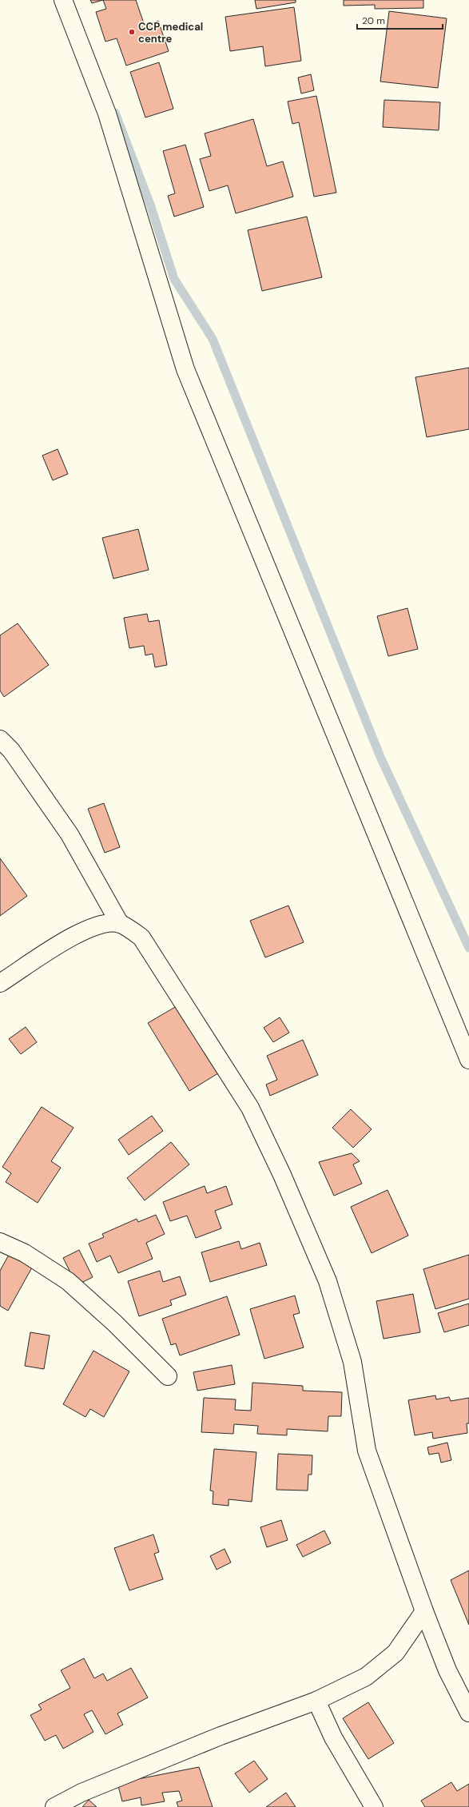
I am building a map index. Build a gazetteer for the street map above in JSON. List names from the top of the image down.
{
  "places": ["CCP medical centre"],
  "scale_bar": "20 m"
}
